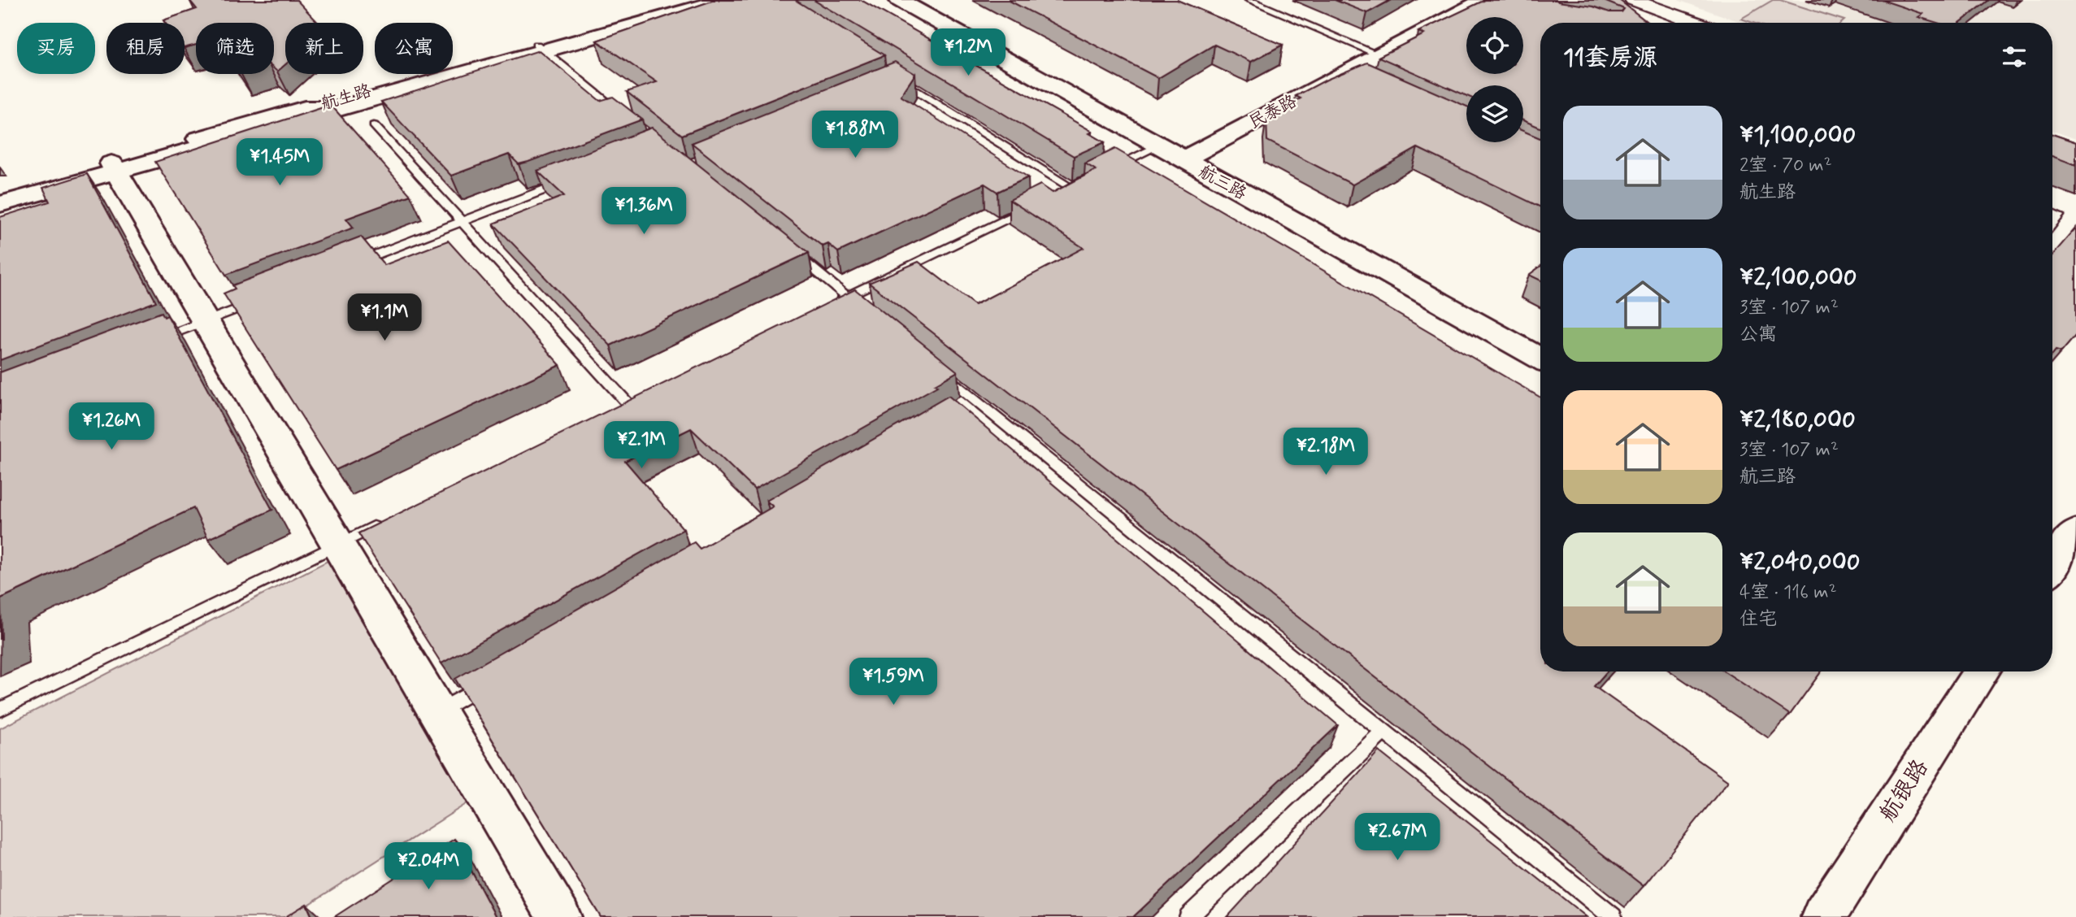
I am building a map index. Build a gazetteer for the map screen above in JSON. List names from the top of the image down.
{
  "streets": {
    "street": ["民泰路", "航三路", "航银路"]
  },
  "crossings": [
    ["民泰路", "航三路"]
  ],
  "page": {
    "chip": [
      "买房",
      "租房",
      "筛选",
      "新上",
      "公寓"
    ],
    "heading": "11套房源",
    "price": [
      "¥1.2M",
      "¥1.88M",
      "¥1.45M",
      "¥1.36M",
      "¥1.1M",
      "¥1.26M",
      "¥2.1M",
      "¥2.18M",
      "¥1.59M",
      "¥2.67M",
      "¥2.04M"
    ],
    "list": [
      {
        "name": "¥1,100,000",
        "note": "2室 · 70 m² · 航生路"
      },
      {
        "name": "¥2,100,000",
        "note": "3室 · 107 m² · 公寓"
      },
      {
        "name": "¥2,180,000",
        "note": "3室 · 107 m² · 航三路"
      },
      {
        "name": "¥2,040,000",
        "note": "4室 · 116 m² · 住宅"
      }
    ]
  }
}
